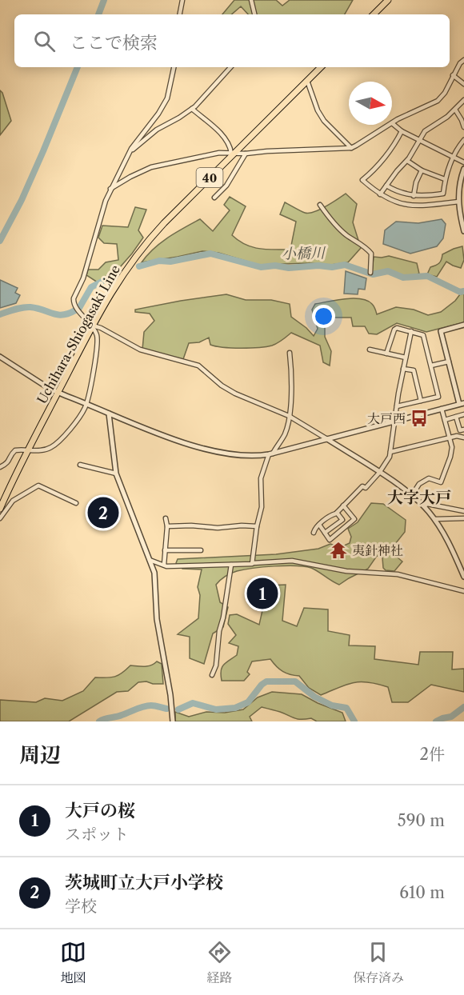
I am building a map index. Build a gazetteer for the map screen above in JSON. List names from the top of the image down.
{
  "streets": {
    "main road": ["40", "Uchihara-Shiogasaki Line"]
  },
  "districts": ["大字大戸"],
  "water": ["小橋川"],
  "places": {
    "bus stop": ["大戸西"],
    "temple": ["夷針神社"]
  },
  "north": "right",
  "page": {
    "search": "ここで検索",
    "pins": ["2", "1"],
    "heading": ["周辺", "2件"],
    "list": [
      {
        "mark": "1",
        "name": "大戸の桜",
        "note": "スポット",
        "value": "590 m"
      },
      {
        "mark": "2",
        "name": "茨城町立大戸小学校",
        "note": "学校",
        "value": "610 m"
      }
    ],
    "nav": ["地図", "経路", "保存済み"]
  }
}
